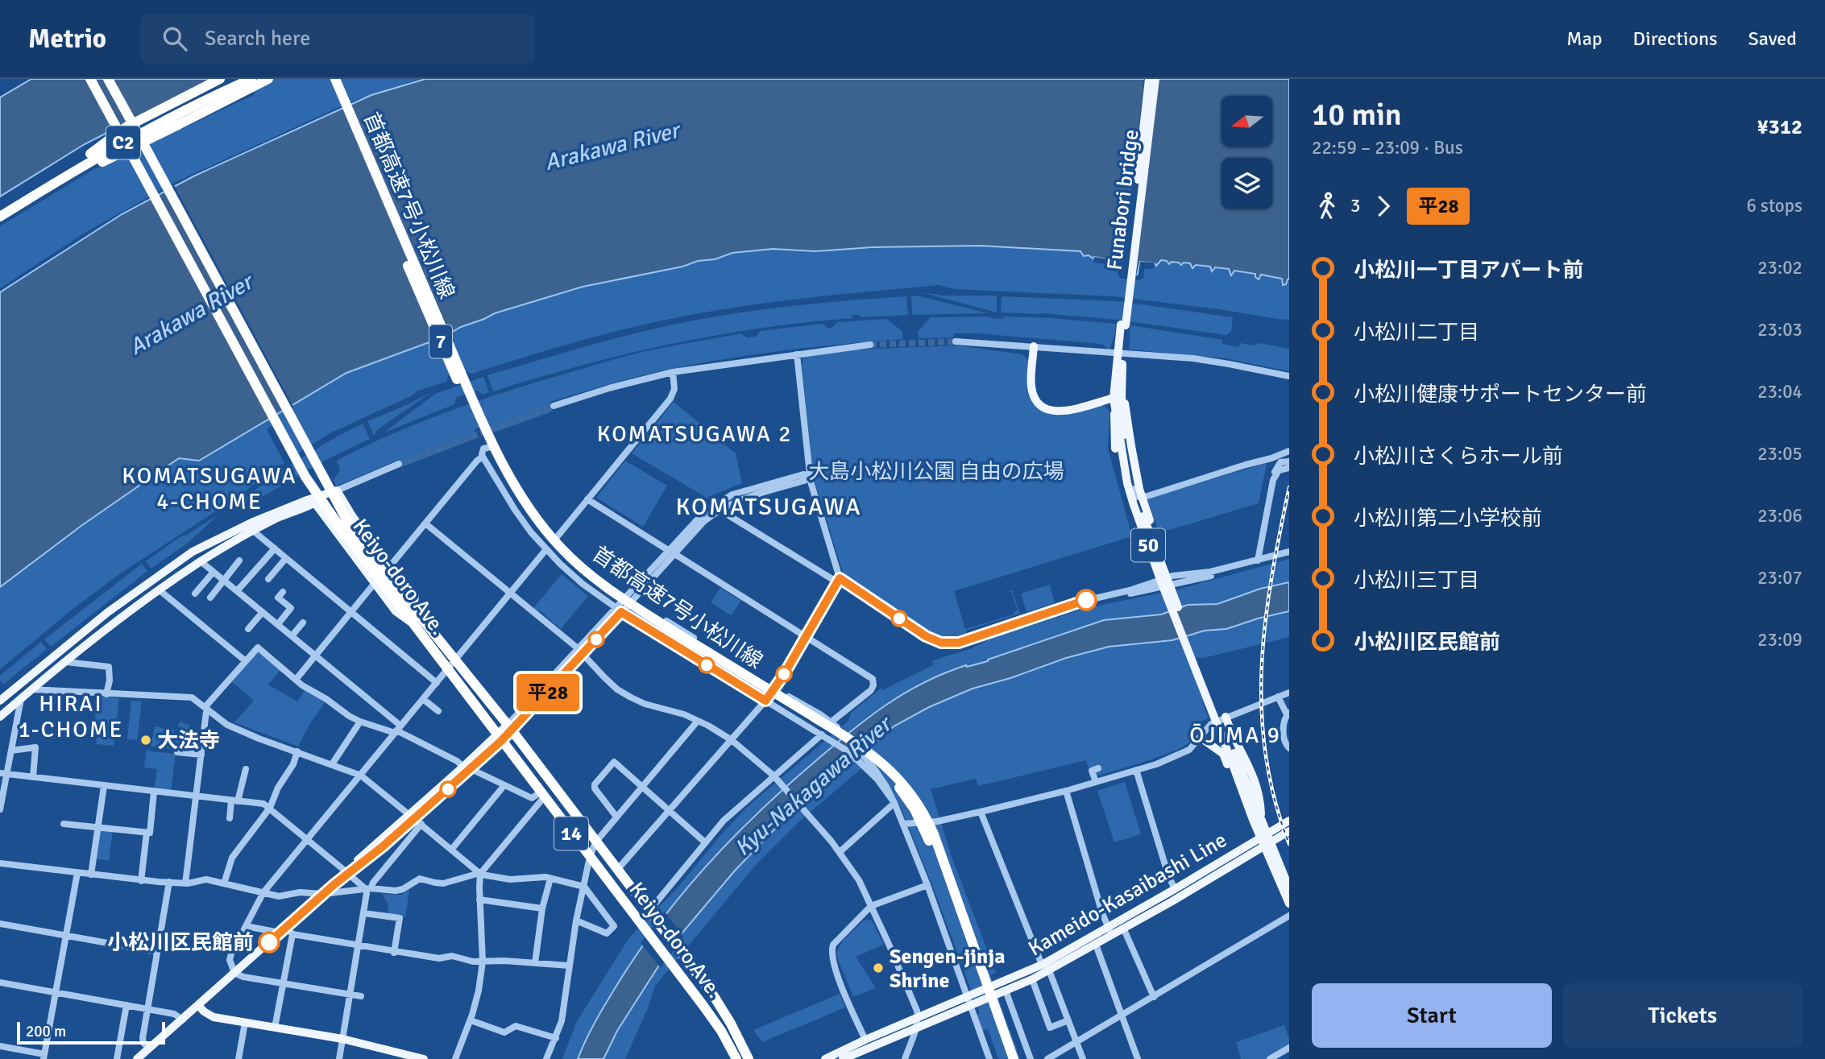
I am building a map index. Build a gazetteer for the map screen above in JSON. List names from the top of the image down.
{
  "streets": {
    "highway": [
      "C2",
      "首都高速7号小松川線",
      "7",
      "Keiyo-doro Ave.",
      "14"
    ],
    "main road": ["Funabori bridge", "50", "Kameido-Kasaibashi Line"]
  },
  "crossings": [
    ["Funabori bridge", "50"],
    ["50", "Kameido-Kasaibashi Line"]
  ],
  "districts": [
    "KOMATSUGAWA 2",
    "KOMATSUGAWA 4-CHOME",
    "KOMATSUGAWA",
    "HIRAI 1-CHOME",
    "ŌJIMA 9"
  ],
  "water": ["Arakawa River", "Kyu-Nakagawa River"],
  "parks": ["大島小松川公園 自由の広場"],
  "places": ["大法寺", "小松川区民館前", "Sengen-jinja Shrine"],
  "lines": ["bus line 平28"],
  "scale_bar": "200 m",
  "north": "left",
  "page": {
    "header": "Metrio",
    "search": "Search here",
    "nav": ["Map", "Directions", "Saved"],
    "on_map": "平28",
    "heading": ["10 min", "22:59 – 23:09 · Bus", "¥312"],
    "legs": ["3", "平28", "6 stops"],
    "list": [
      {
        "name": "小松川一丁目アパート前",
        "value": "23:02"
      },
      {
        "name": "小松川二丁目",
        "value": "23:03"
      },
      {
        "name": "小松川健康サポートセンター前",
        "value": "23:04"
      },
      {
        "name": "小松川さくらホール前",
        "value": "23:05"
      },
      {
        "name": "小松川第二小学校前",
        "value": "23:06"
      },
      {
        "name": "小松川三丁目",
        "value": "23:07"
      },
      {
        "name": "小松川区民館前",
        "value": "23:09"
      }
    ],
    "buttons": ["Start", "Tickets"],
    "scale": "200 m"
  }
}
